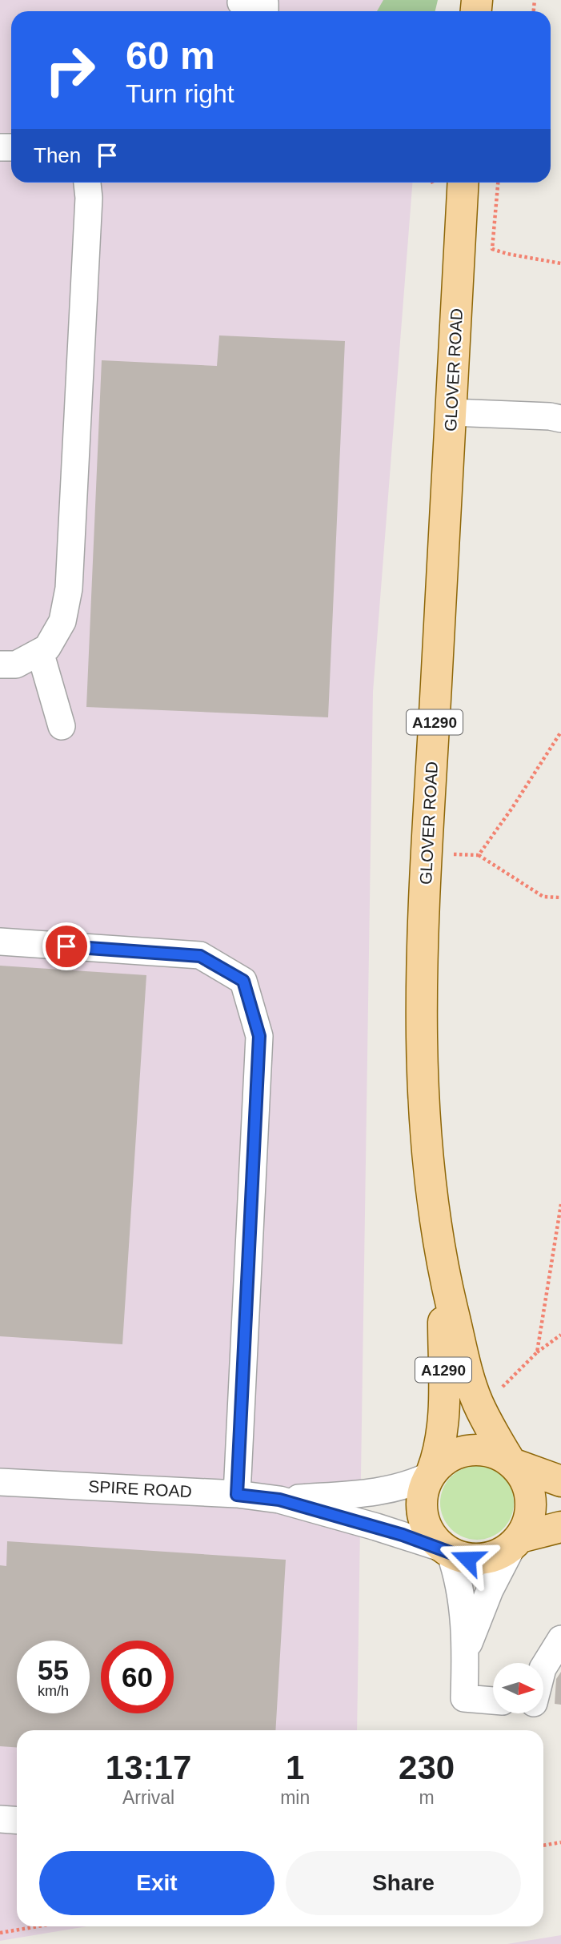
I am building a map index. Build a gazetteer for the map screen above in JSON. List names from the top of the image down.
{
  "streets": {
    "main road": ["GLOVER ROAD", "A1290"],
    "street": ["SPIRE ROAD"]
  },
  "crossings": [
    ["GLOVER ROAD", "SPIRE ROAD"]
  ],
  "north": "right",
  "page": {
    "turn": ["60 m", "Turn right"],
    "then": "Then",
    "speed": "55 km/h",
    "limit": "60",
    "eta": [
      "13:17",
      "Arrival",
      "1",
      "min",
      "230",
      "m"
    ],
    "buttons": ["Exit", "Share"]
  }
}
